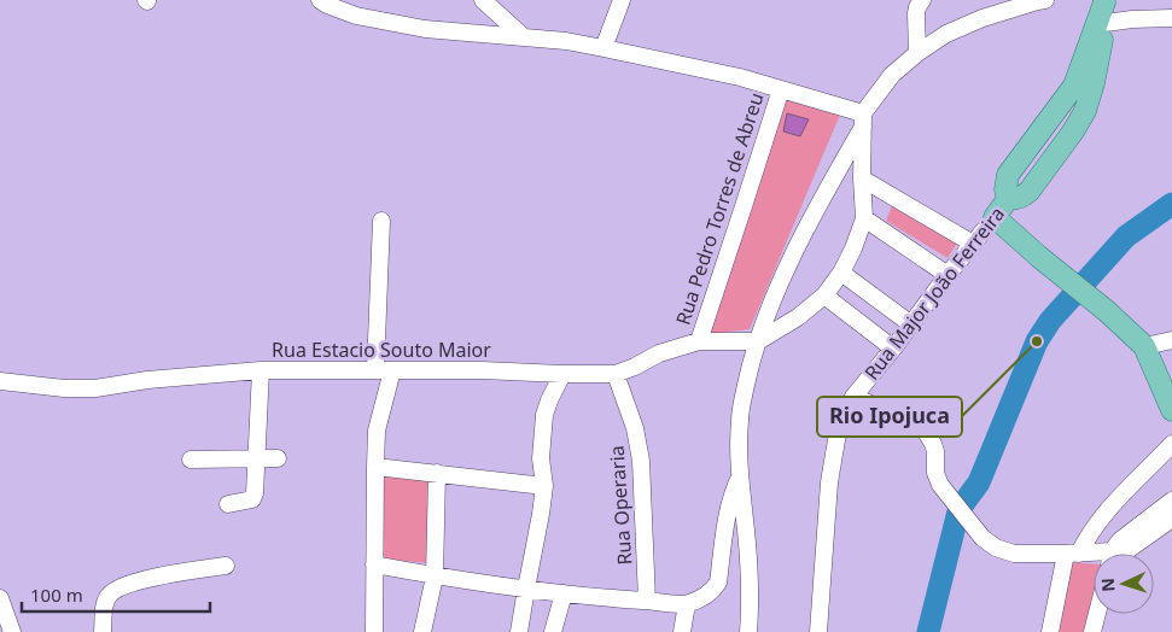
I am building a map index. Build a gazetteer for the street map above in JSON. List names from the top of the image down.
{
  "streets": {
    "main road": ["Rua Major João Ferreira"],
    "street": ["Rua Pedro Torres de Abreu", "Rua Estacio Souto Maior", "Rua Operaria"]
  },
  "crossings": [
    ["Rua Pedro Torres de Abreu", "Rua Estacio Souto Maior"],
    ["Rua Estacio Souto Maior", "Rua Operaria"]
  ],
  "places": ["Rio Ipojuca"],
  "scale_bar": "100 m",
  "north": "left"
}
